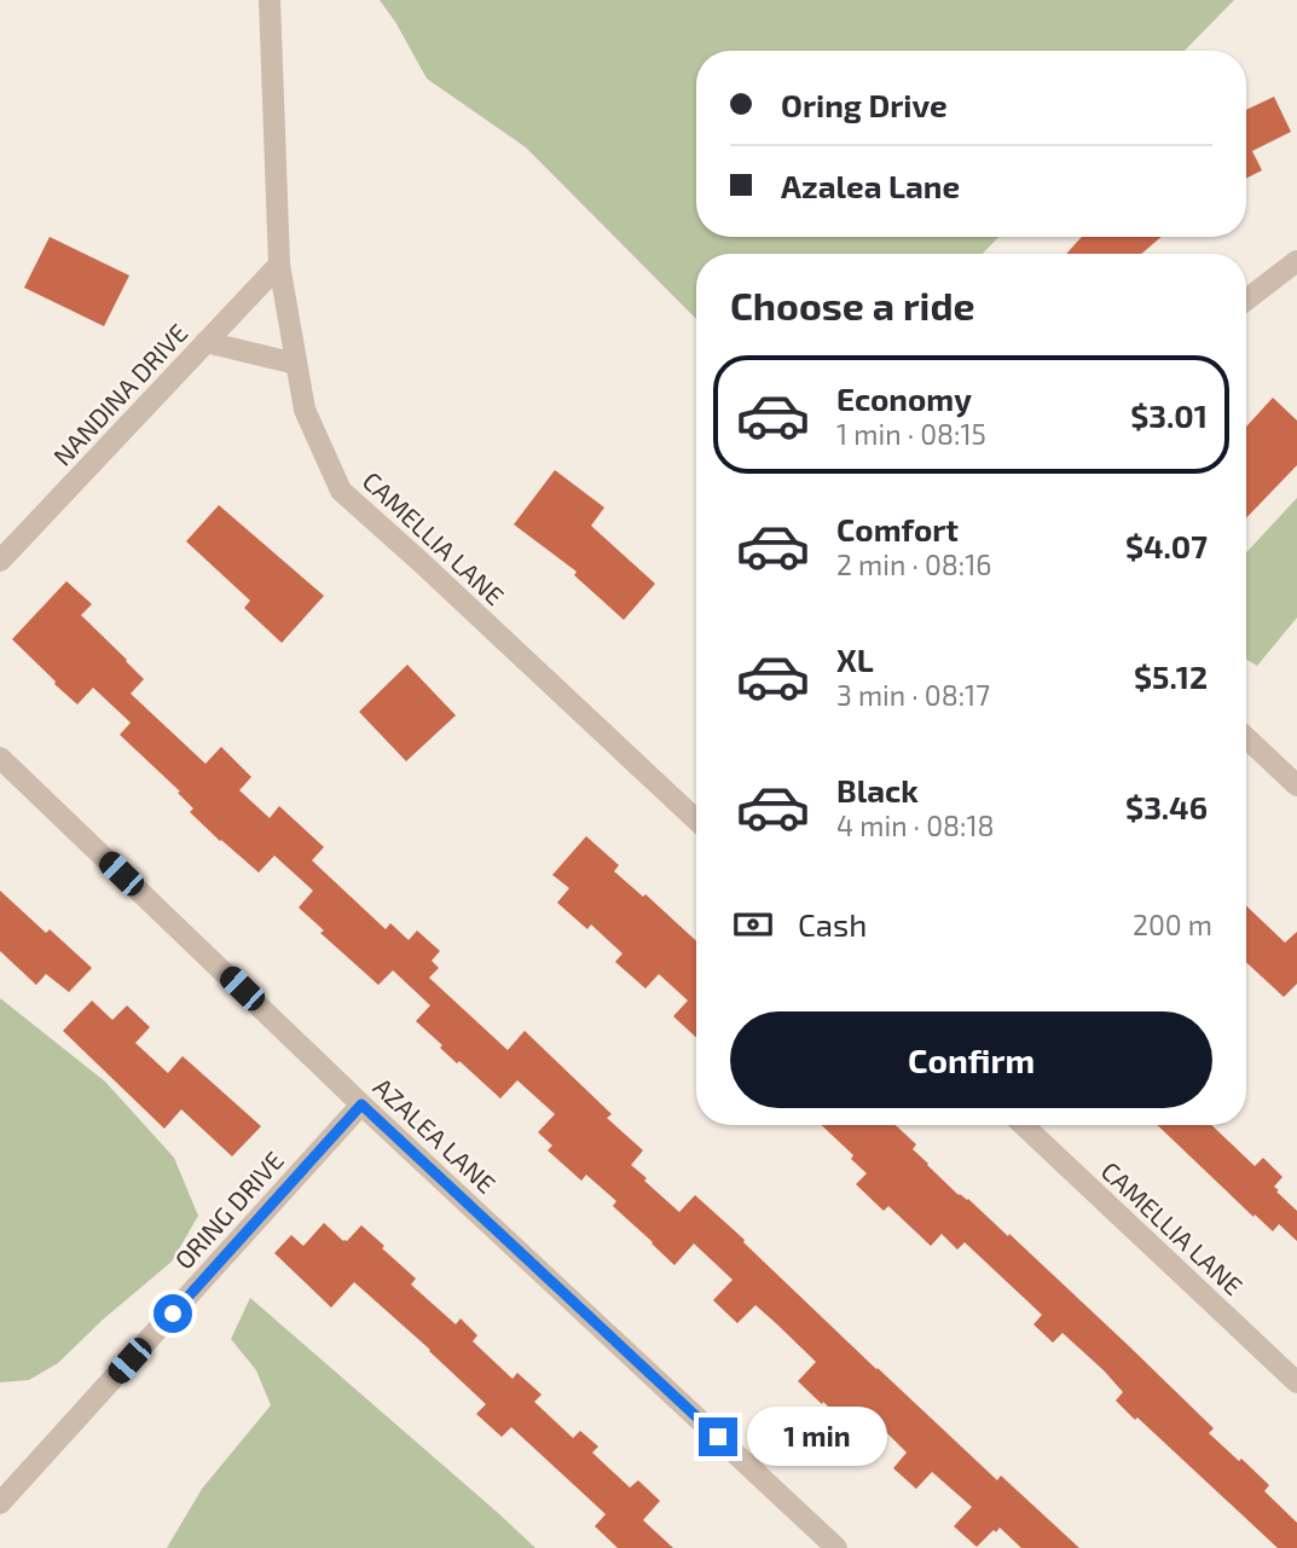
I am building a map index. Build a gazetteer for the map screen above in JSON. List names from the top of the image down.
{
  "streets": {
    "street": [
      "NANDINA DRIVE",
      "CAMELLIA LANE",
      "AZALEA LANE",
      "ORING DRIVE"
    ]
  },
  "crossings": [
    ["NANDINA DRIVE", "CAMELLIA LANE"],
    ["AZALEA LANE", "ORING DRIVE"]
  ],
  "page": {
    "banner": ["Oring Drive", "Azalea Lane"],
    "heading": "Choose a ride",
    "list": [
      {
        "name": "Economy",
        "note": "1 min · 08:15",
        "value": "$3.01"
      },
      {
        "name": "Comfort",
        "note": "2 min · 08:16",
        "value": "$4.07"
      },
      {
        "name": "XL",
        "note": "3 min · 08:17",
        "value": "$5.12"
      },
      {
        "name": "Black",
        "note": "4 min · 08:18",
        "value": "$3.46"
      }
    ],
    "pay": ["Cash", "200 m"],
    "buttons": "Confirm",
    "bubble": "1 min"
  }
}
